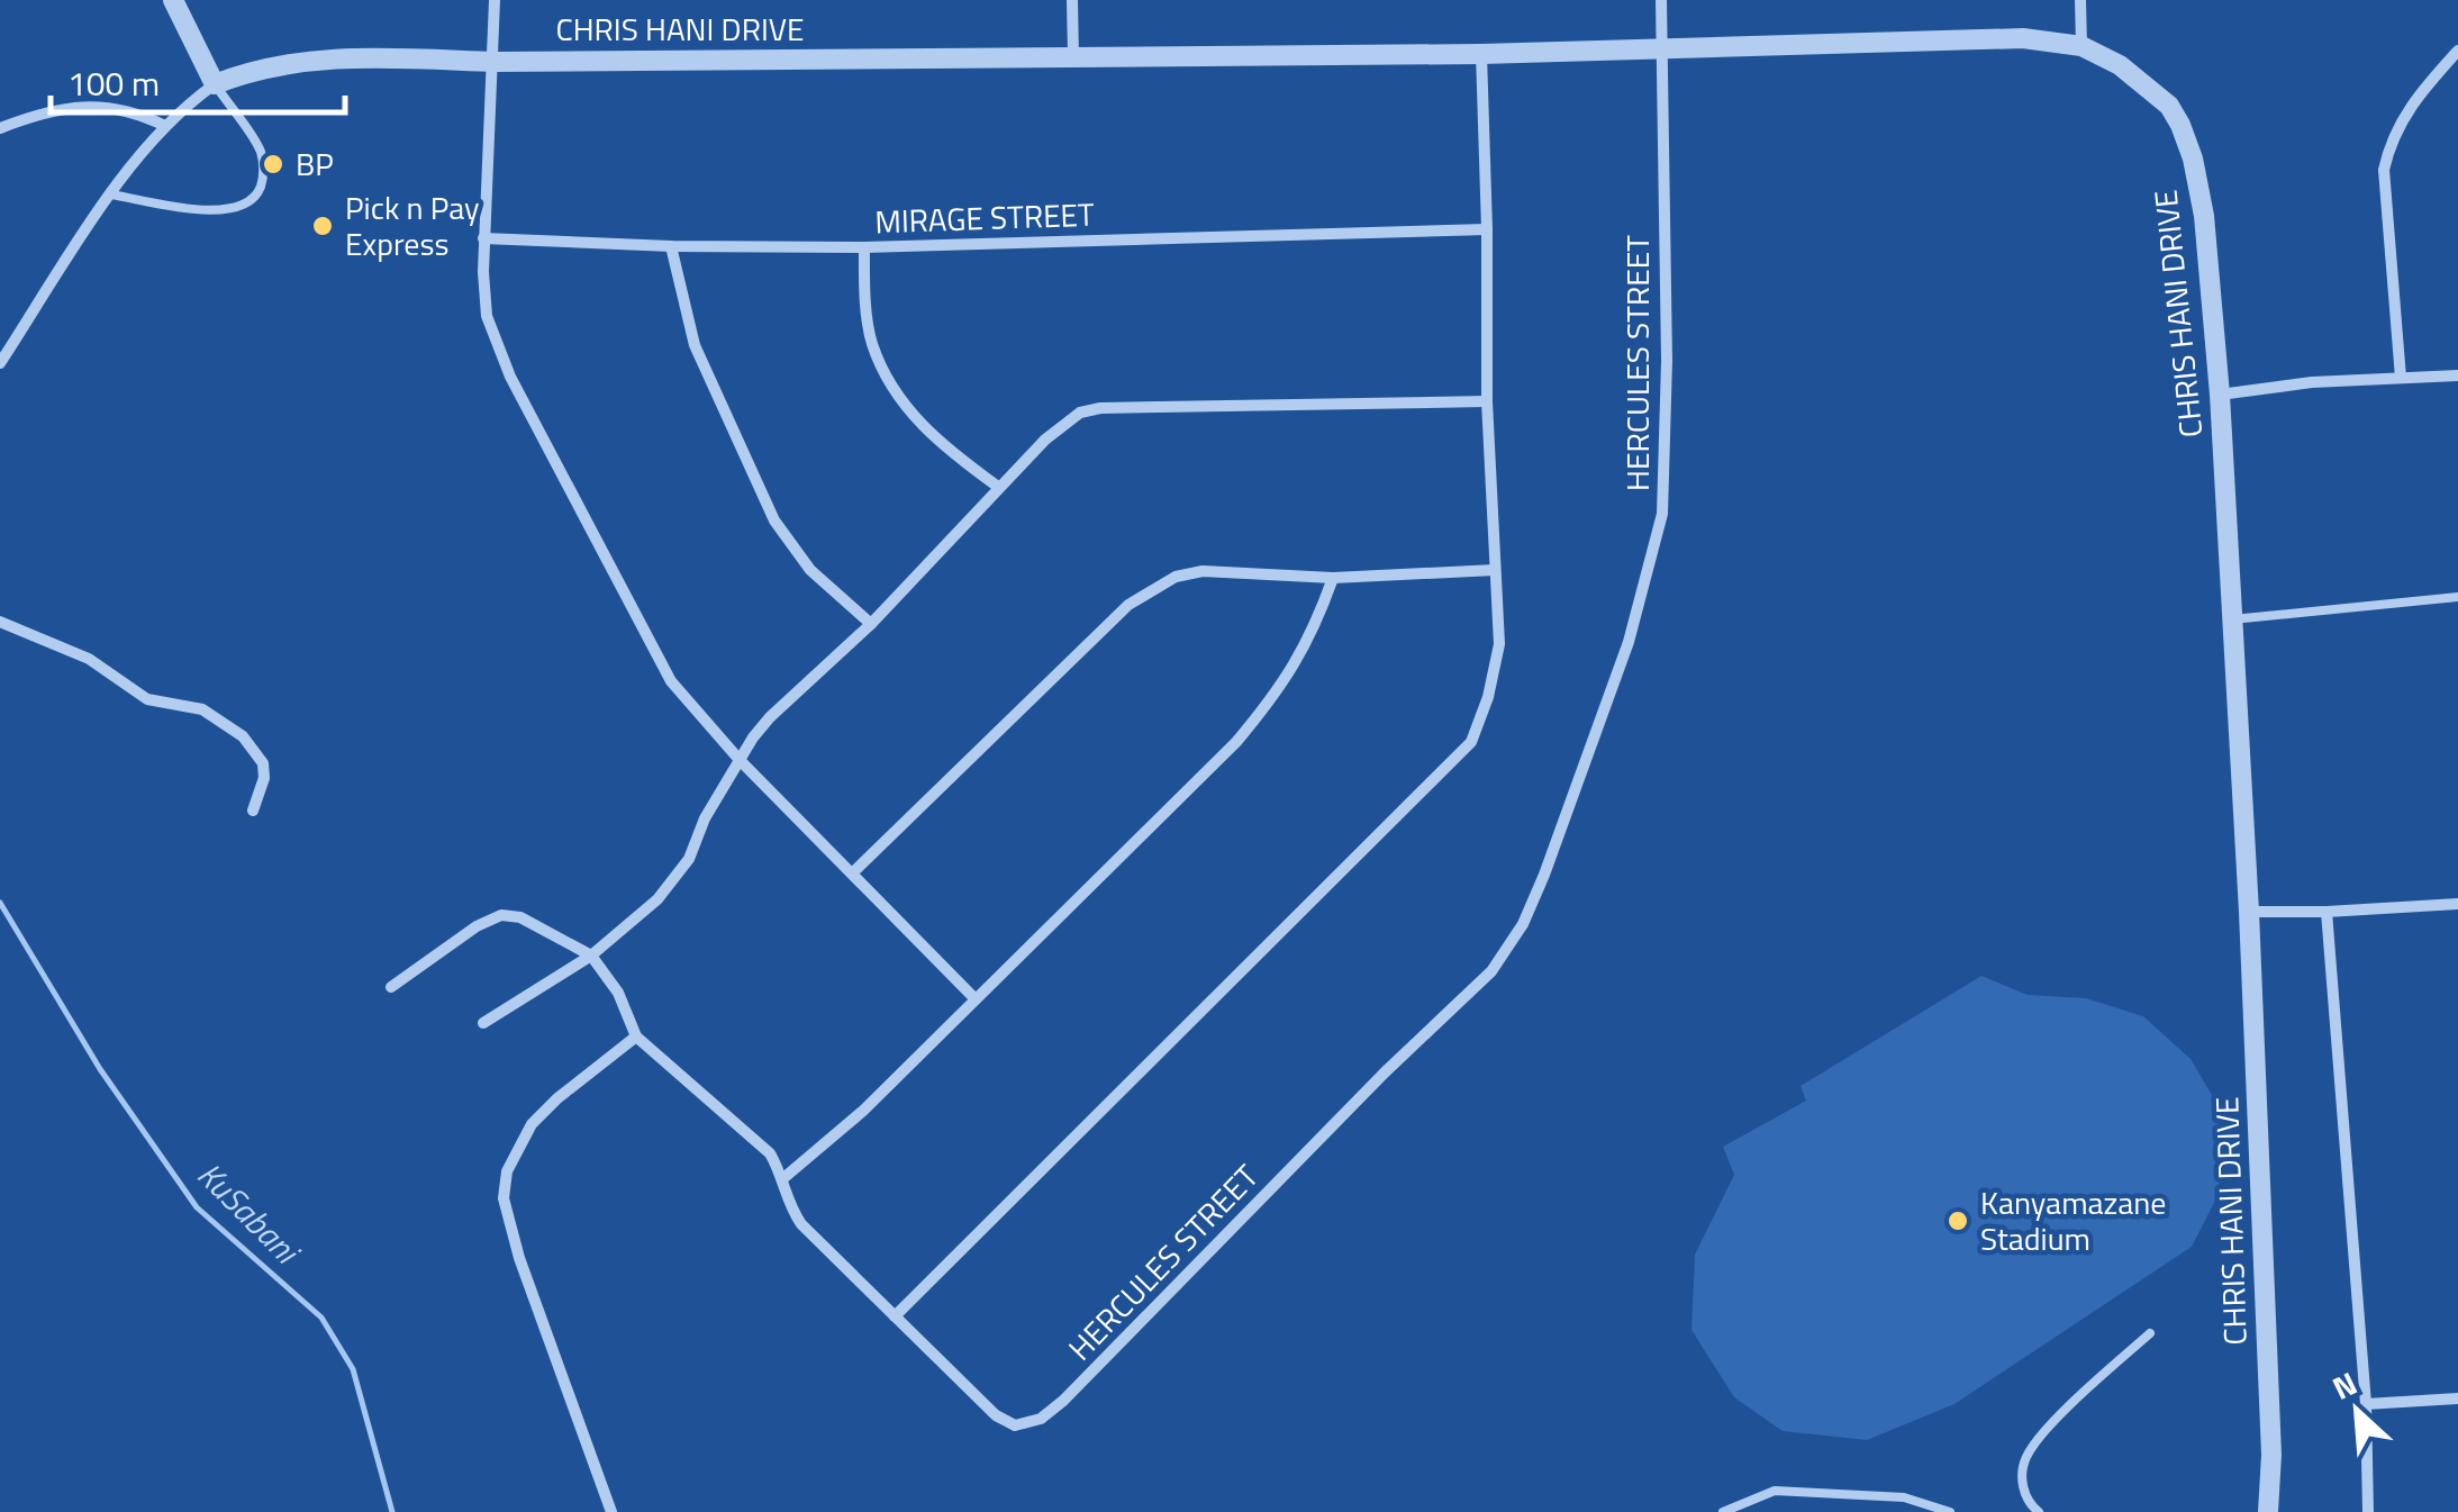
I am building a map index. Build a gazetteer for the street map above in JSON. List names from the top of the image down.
{
  "streets": {
    "street": ["CHRIS HANI DRIVE", "MIRAGE STREET", "HERCULES STREET"]
  },
  "crossings": [
    ["CHRIS HANI DRIVE", "HERCULES STREET"]
  ],
  "water": ["KuSabani"],
  "places": ["BP", "Pick n Pay Express", "Kanyamazane Stadium"],
  "scale_bar": "100 m",
  "north": "top left"
}
